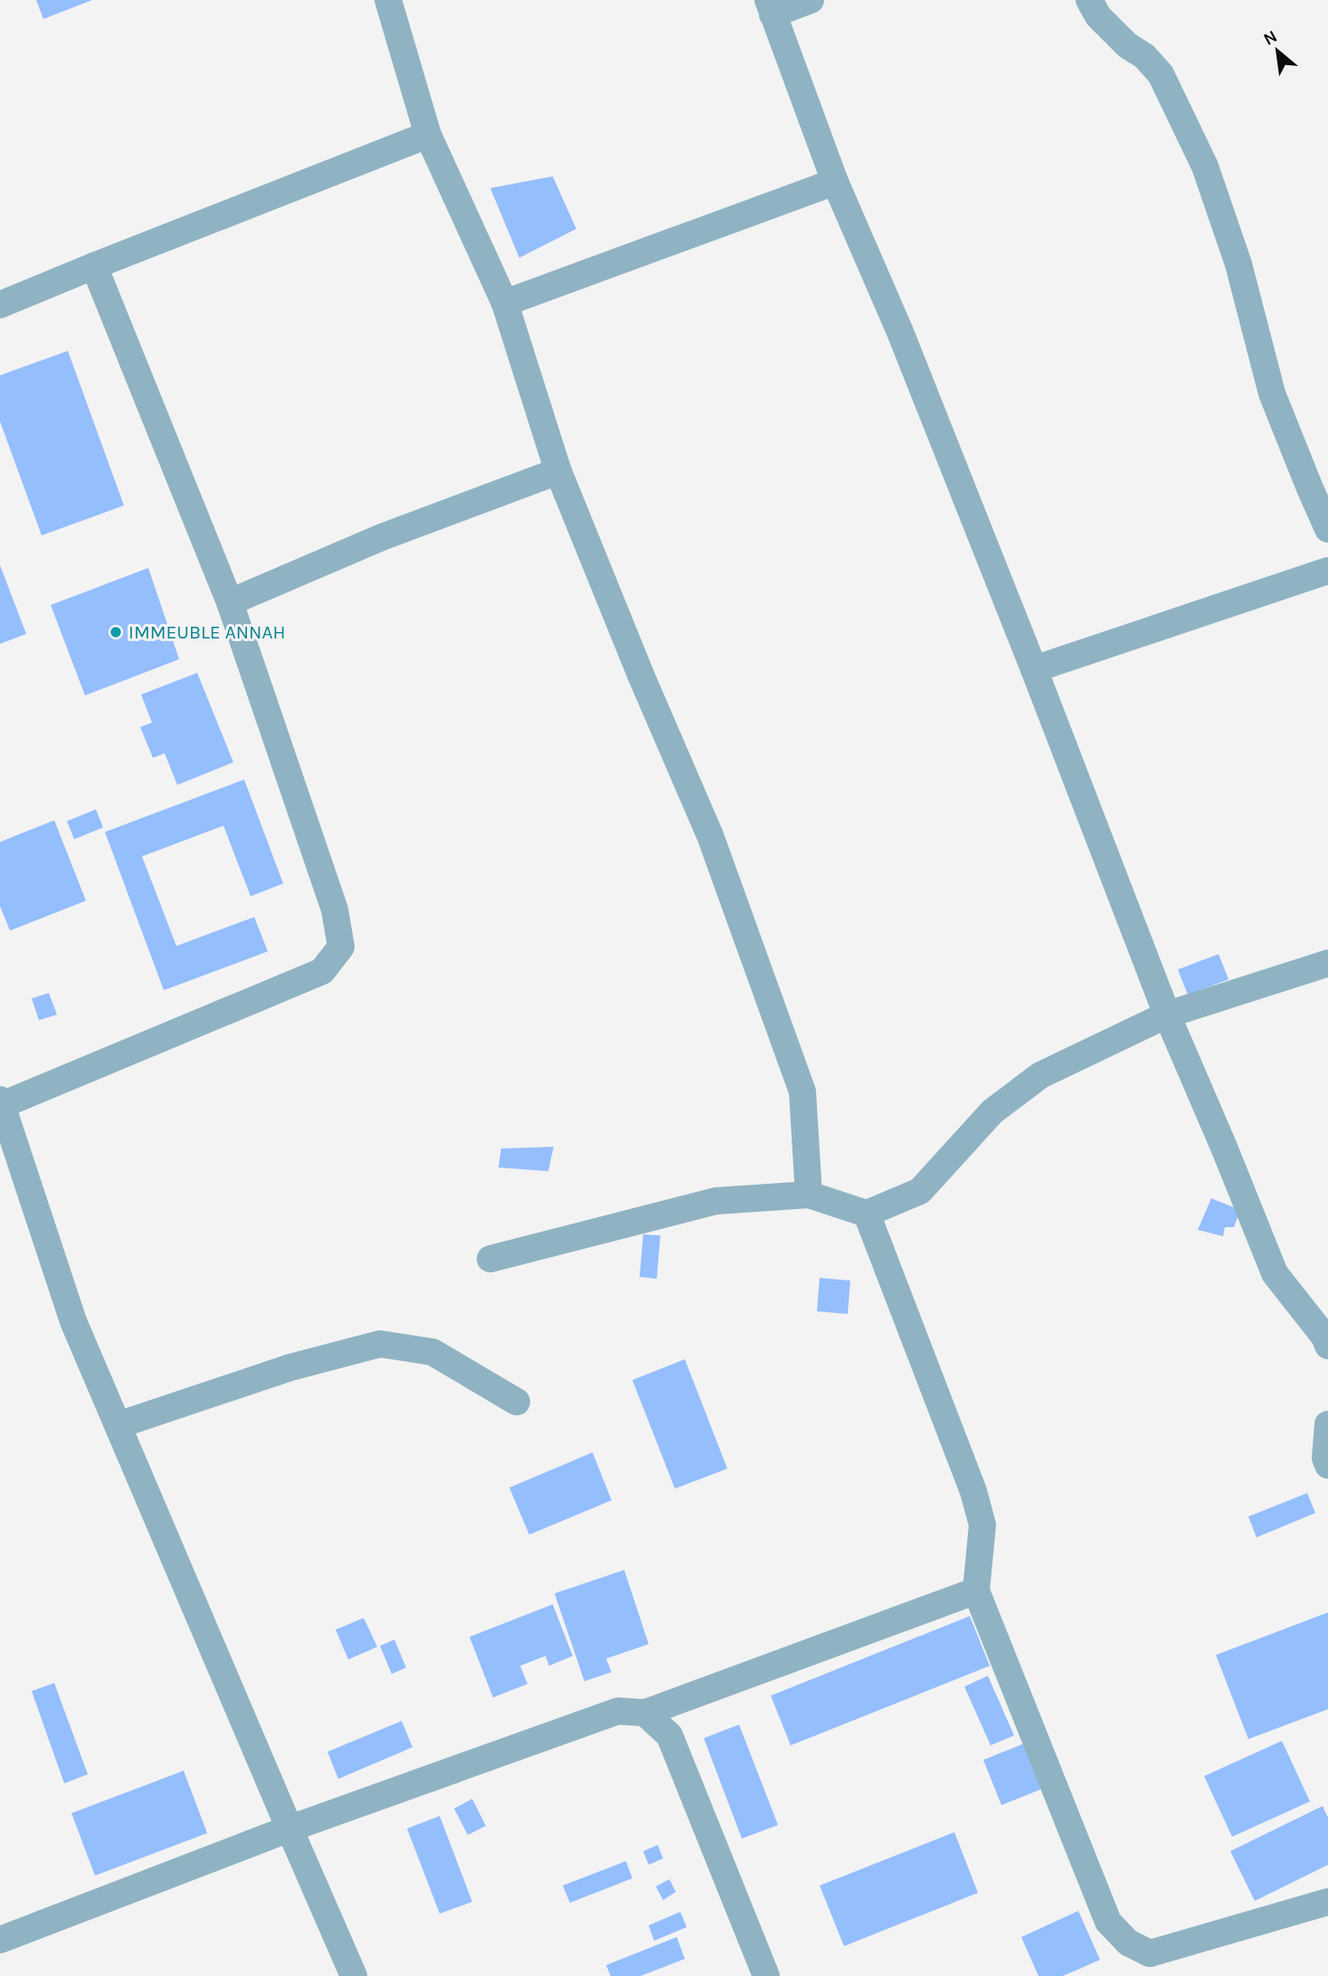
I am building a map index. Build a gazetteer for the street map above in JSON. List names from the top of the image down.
{
  "places": ["IMMEUBLE ANNAH"],
  "north": "top left"
}
